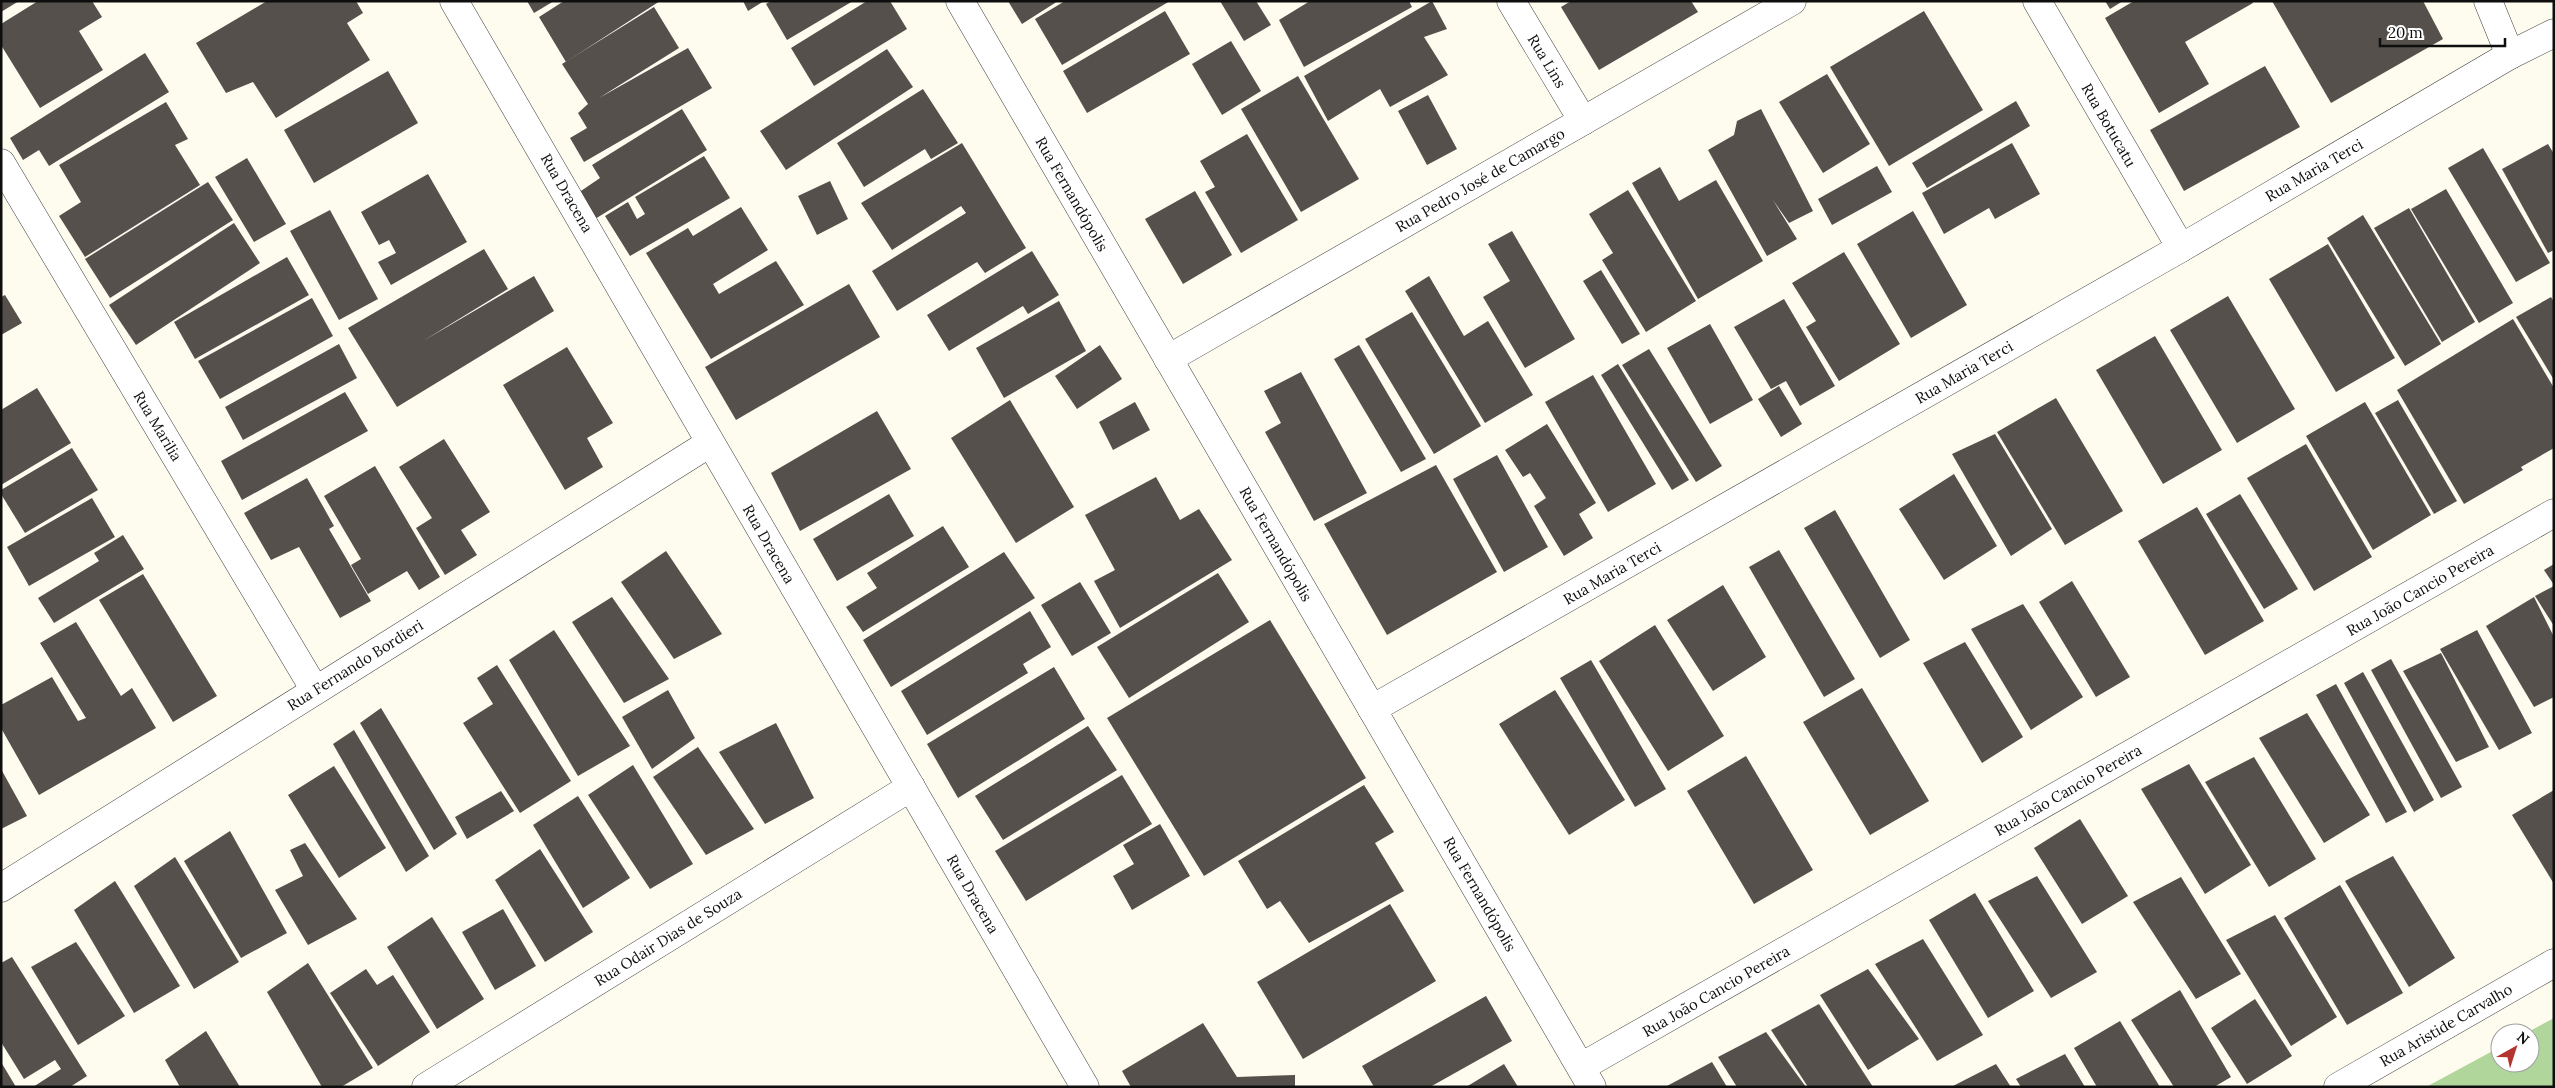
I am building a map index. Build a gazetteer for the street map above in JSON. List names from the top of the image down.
{
  "streets": {
    "street": [
      "Rua Lins",
      "Rua Botucatu",
      "Rua Maria Terci",
      "Rua Pedro José de Camargo",
      "Rua Dracena",
      "Rua Fernandópolis",
      "Rua Marilia",
      "Rua João Cancio Pereira",
      "Rua Fernando Bordieri",
      "Rua Odair Dias de Souza",
      "Rua Aristide Carvalho"
    ]
  },
  "crossings": [
    ["Rua Lins", "Rua Pedro José de Camargo"],
    ["Rua Botucatu", "Rua Maria Terci"],
    ["Rua Maria Terci", "Rua Fernandópolis"],
    ["Rua Pedro José de Camargo", "Rua Fernandópolis"],
    ["Rua Dracena", "Rua Fernando Bordieri"],
    ["Rua Dracena", "Rua Odair Dias de Souza"],
    ["Rua Fernandópolis", "Rua João Cancio Pereira"],
    ["Rua Marilia", "Rua Fernando Bordieri"]
  ],
  "scale_bar": "20 m",
  "north": "top right"
}
